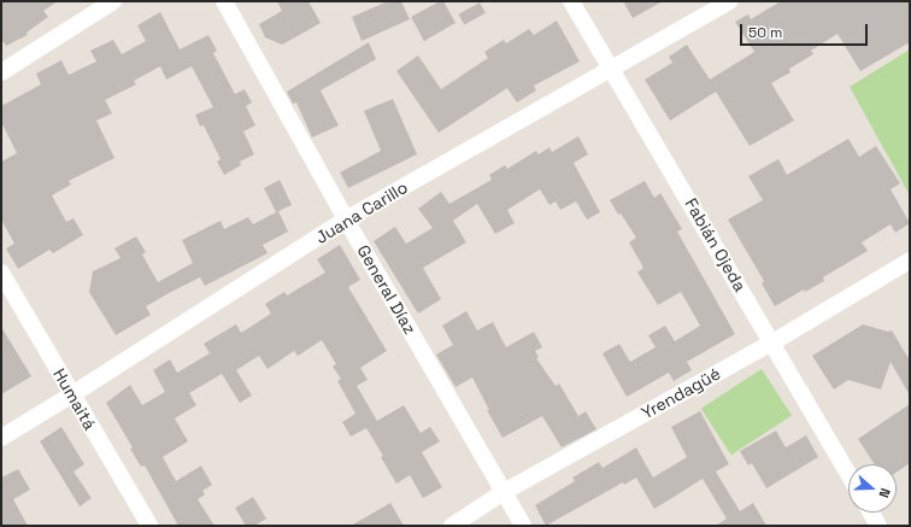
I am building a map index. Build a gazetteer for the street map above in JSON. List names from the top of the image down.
{
  "streets": {
    "street": [
      "Juana Carillo",
      "Fabián Ojeda",
      "General Díaz",
      "Yrendagüé",
      "Humaitá"
    ]
  },
  "crossings": [
    ["Juana Carillo", "Fabián Ojeda"],
    ["Juana Carillo", "General Díaz"],
    ["Juana Carillo", "Humaitá"],
    ["Fabián Ojeda", "Yrendagüé"],
    ["General Díaz", "Yrendagüé"]
  ],
  "scale_bar": "50 m",
  "north": "right"
}
